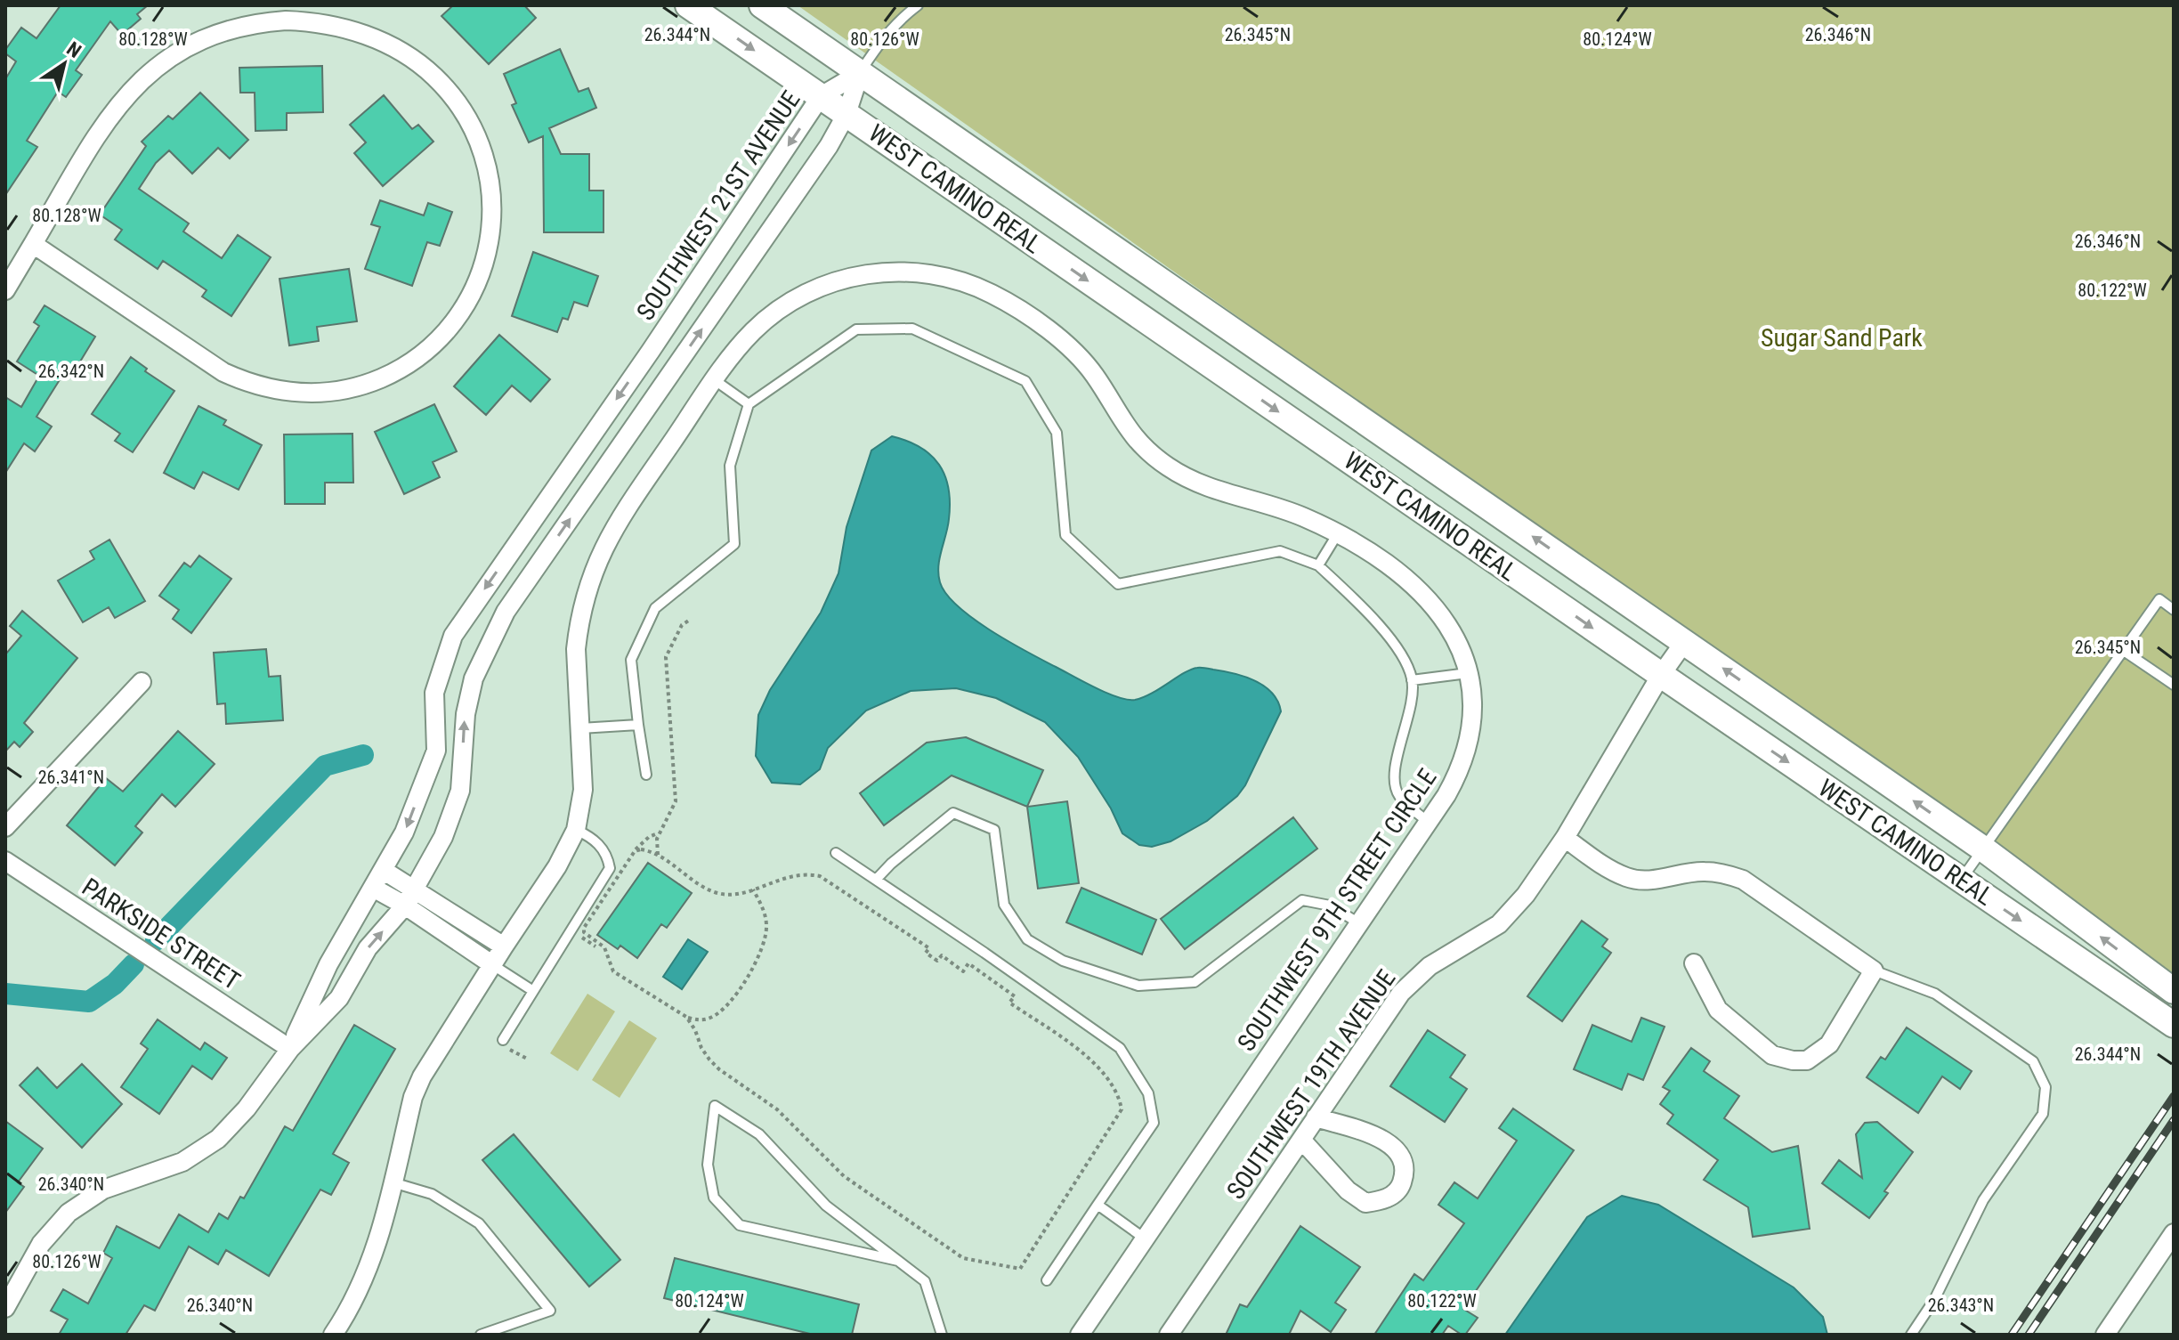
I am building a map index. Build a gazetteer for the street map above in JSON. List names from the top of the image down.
{
  "streets": {
    "street": [
      "WEST CAMINO REAL",
      "SOUTHWEST 21ST AVENUE",
      "SOUTHWEST 9TH STREET CIRCLE",
      "PARKSIDE STREET",
      "SOUTHWEST 19TH AVENUE"
    ]
  },
  "crossings": [
    ["WEST CAMINO REAL", "SOUTHWEST 21ST AVENUE"],
    ["WEST CAMINO REAL", "SOUTHWEST 19TH AVENUE"],
    ["SOUTHWEST 21ST AVENUE", "PARKSIDE STREET"]
  ],
  "parks": ["Sugar Sand Park"],
  "north": "top right",
  "coordinates": [
    "26.344°N",
    "26.345°N",
    "26.346°N",
    "80.128°W",
    "80.126°W",
    "80.124°W",
    "80.122°W",
    "26.342°N",
    "26.341°N",
    "26.340°N",
    "26.343°N"
  ]
}
